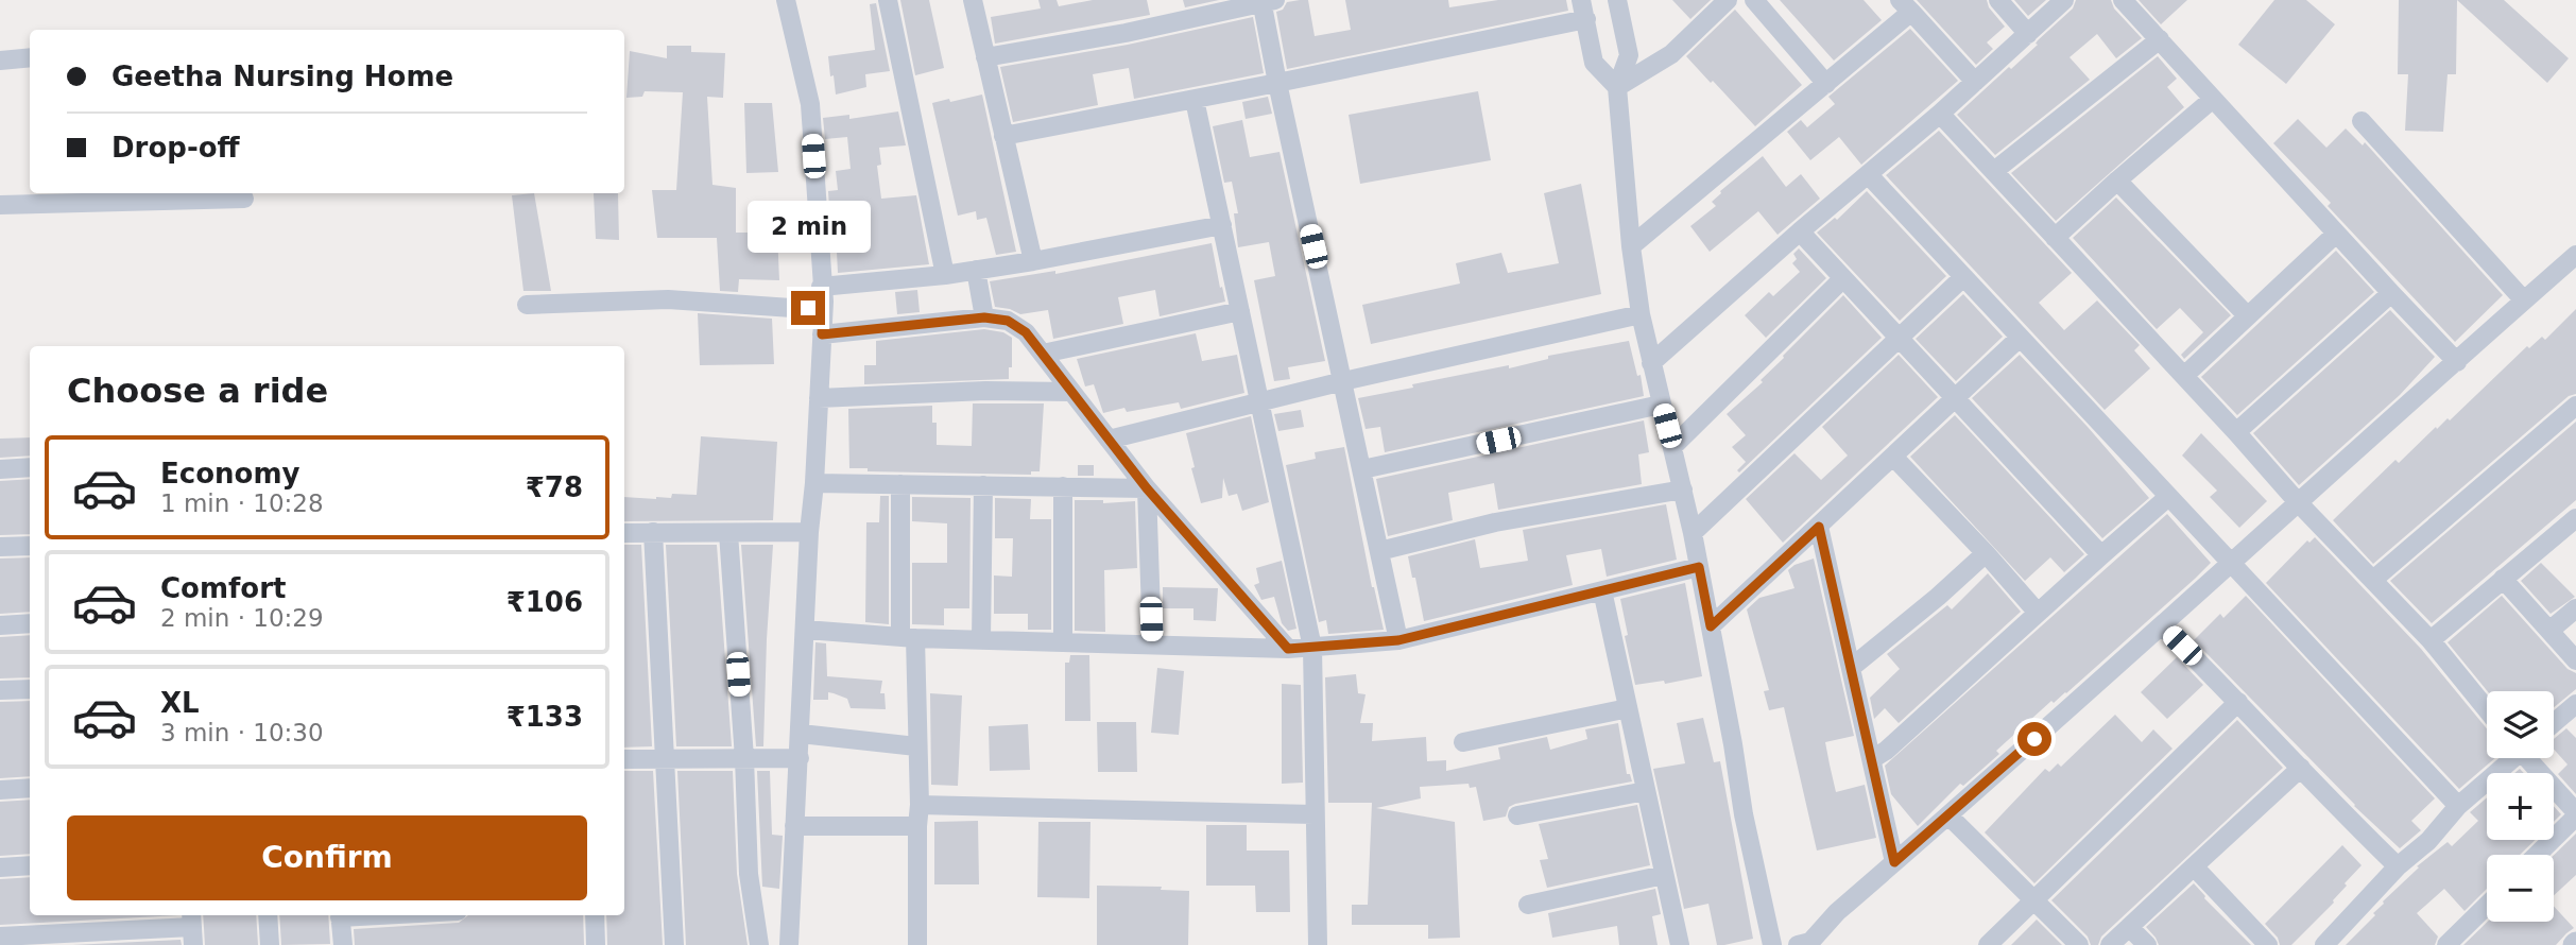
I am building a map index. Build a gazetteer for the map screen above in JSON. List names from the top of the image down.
{
  "page": {
    "banner": ["Geetha Nursing Home", "Drop-off"],
    "bubble": "2 min",
    "heading": "Choose a ride",
    "list": [
      {
        "name": "Economy",
        "note": "1 min · 10:28",
        "value": "₹78"
      },
      {
        "name": "Comfort",
        "note": "2 min · 10:29",
        "value": "₹106"
      },
      {
        "name": "XL",
        "note": "3 min · 10:30",
        "value": "₹133"
      }
    ],
    "map_buttons": ["+", "−"],
    "buttons": "Confirm"
  }
}
